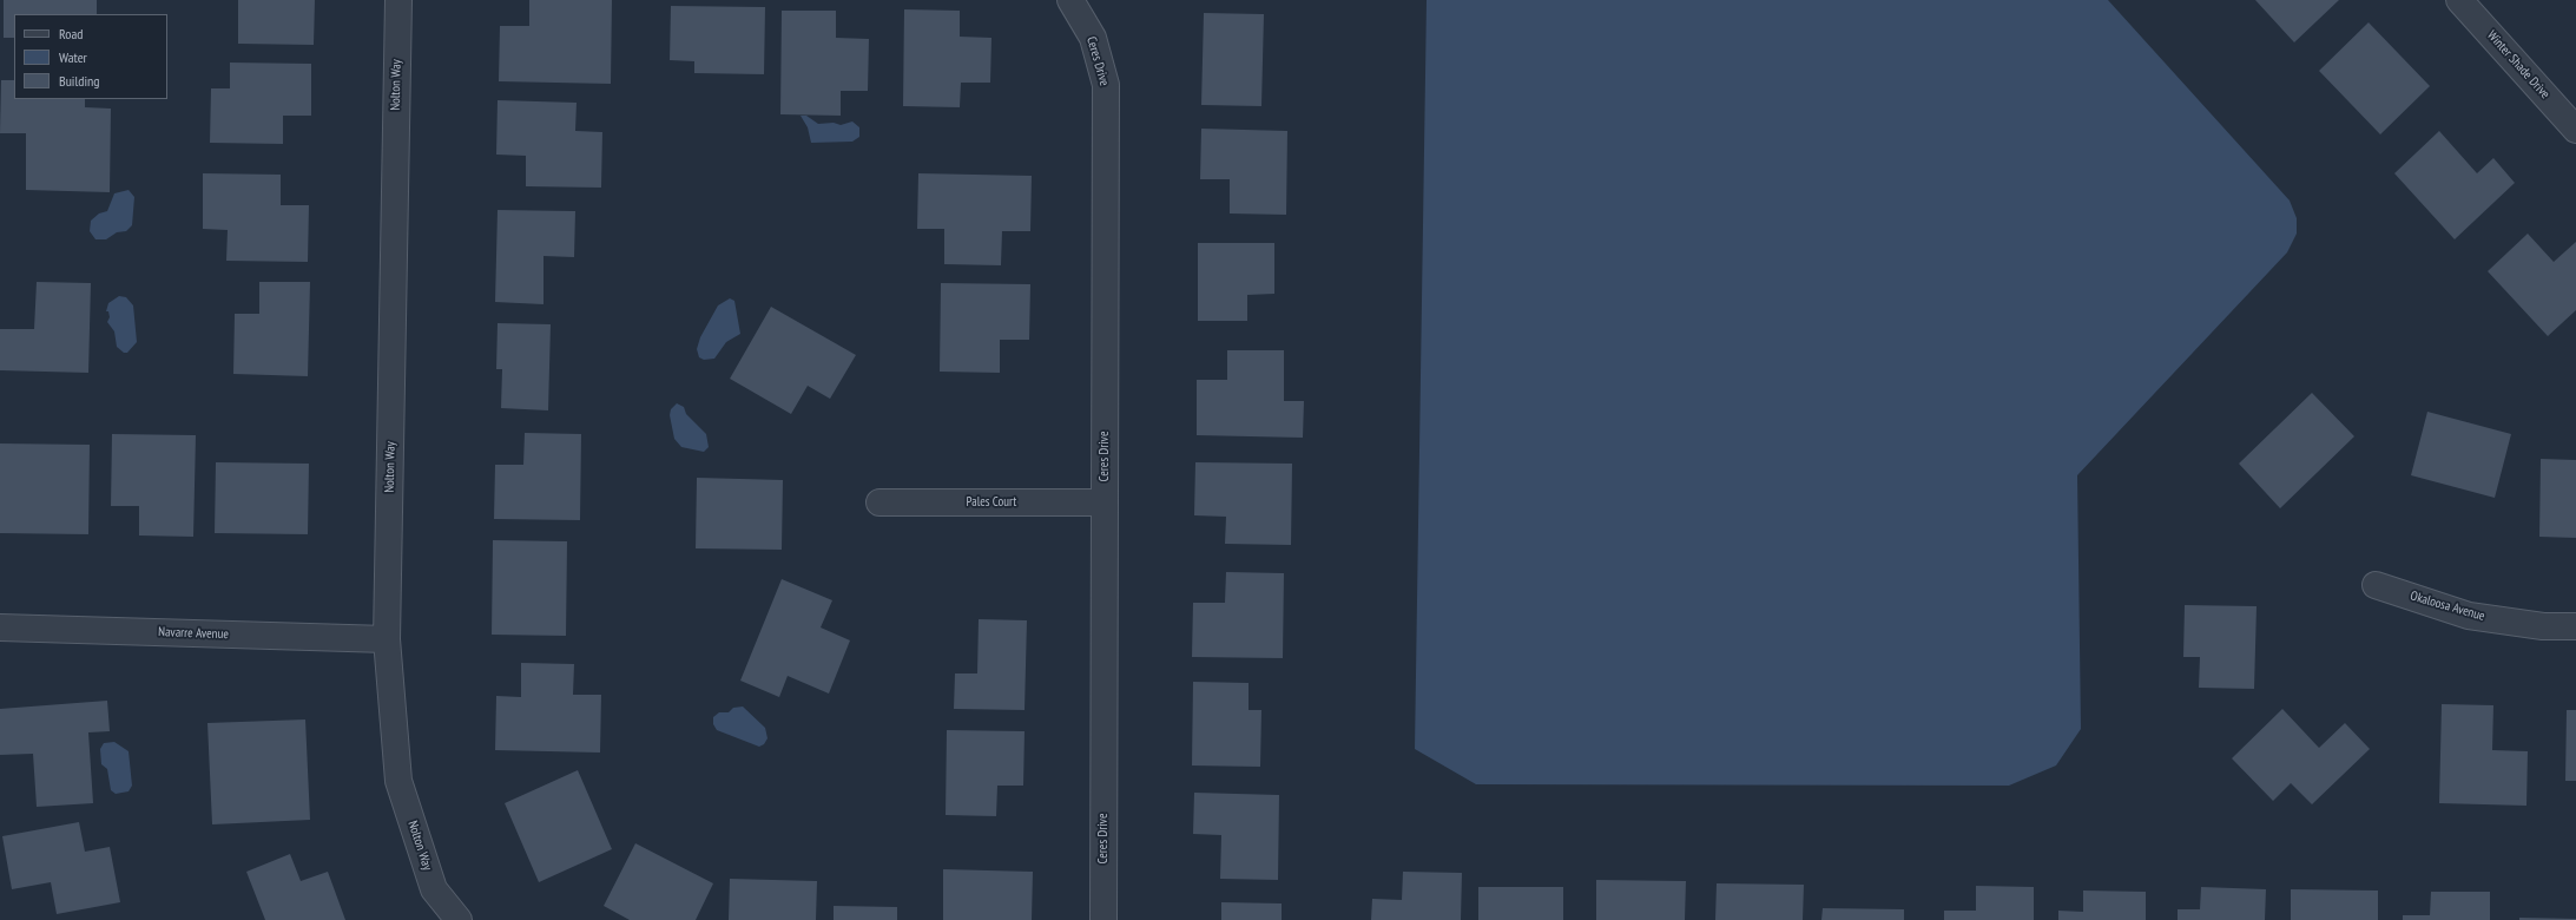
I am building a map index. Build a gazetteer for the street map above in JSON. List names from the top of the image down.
{
  "streets": {
    "street": [
      "Ceres Drive",
      "Winter Shade Drive",
      "Nolton Way",
      "Pales Court",
      "Okaloosa Avenue",
      "Navarre Avenue"
    ]
  },
  "crossings": [
    ["Ceres Drive", "Pales Court"],
    ["Nolton Way", "Navarre Avenue"]
  ],
  "legend": ["Road", "Water", "Building"]
}
